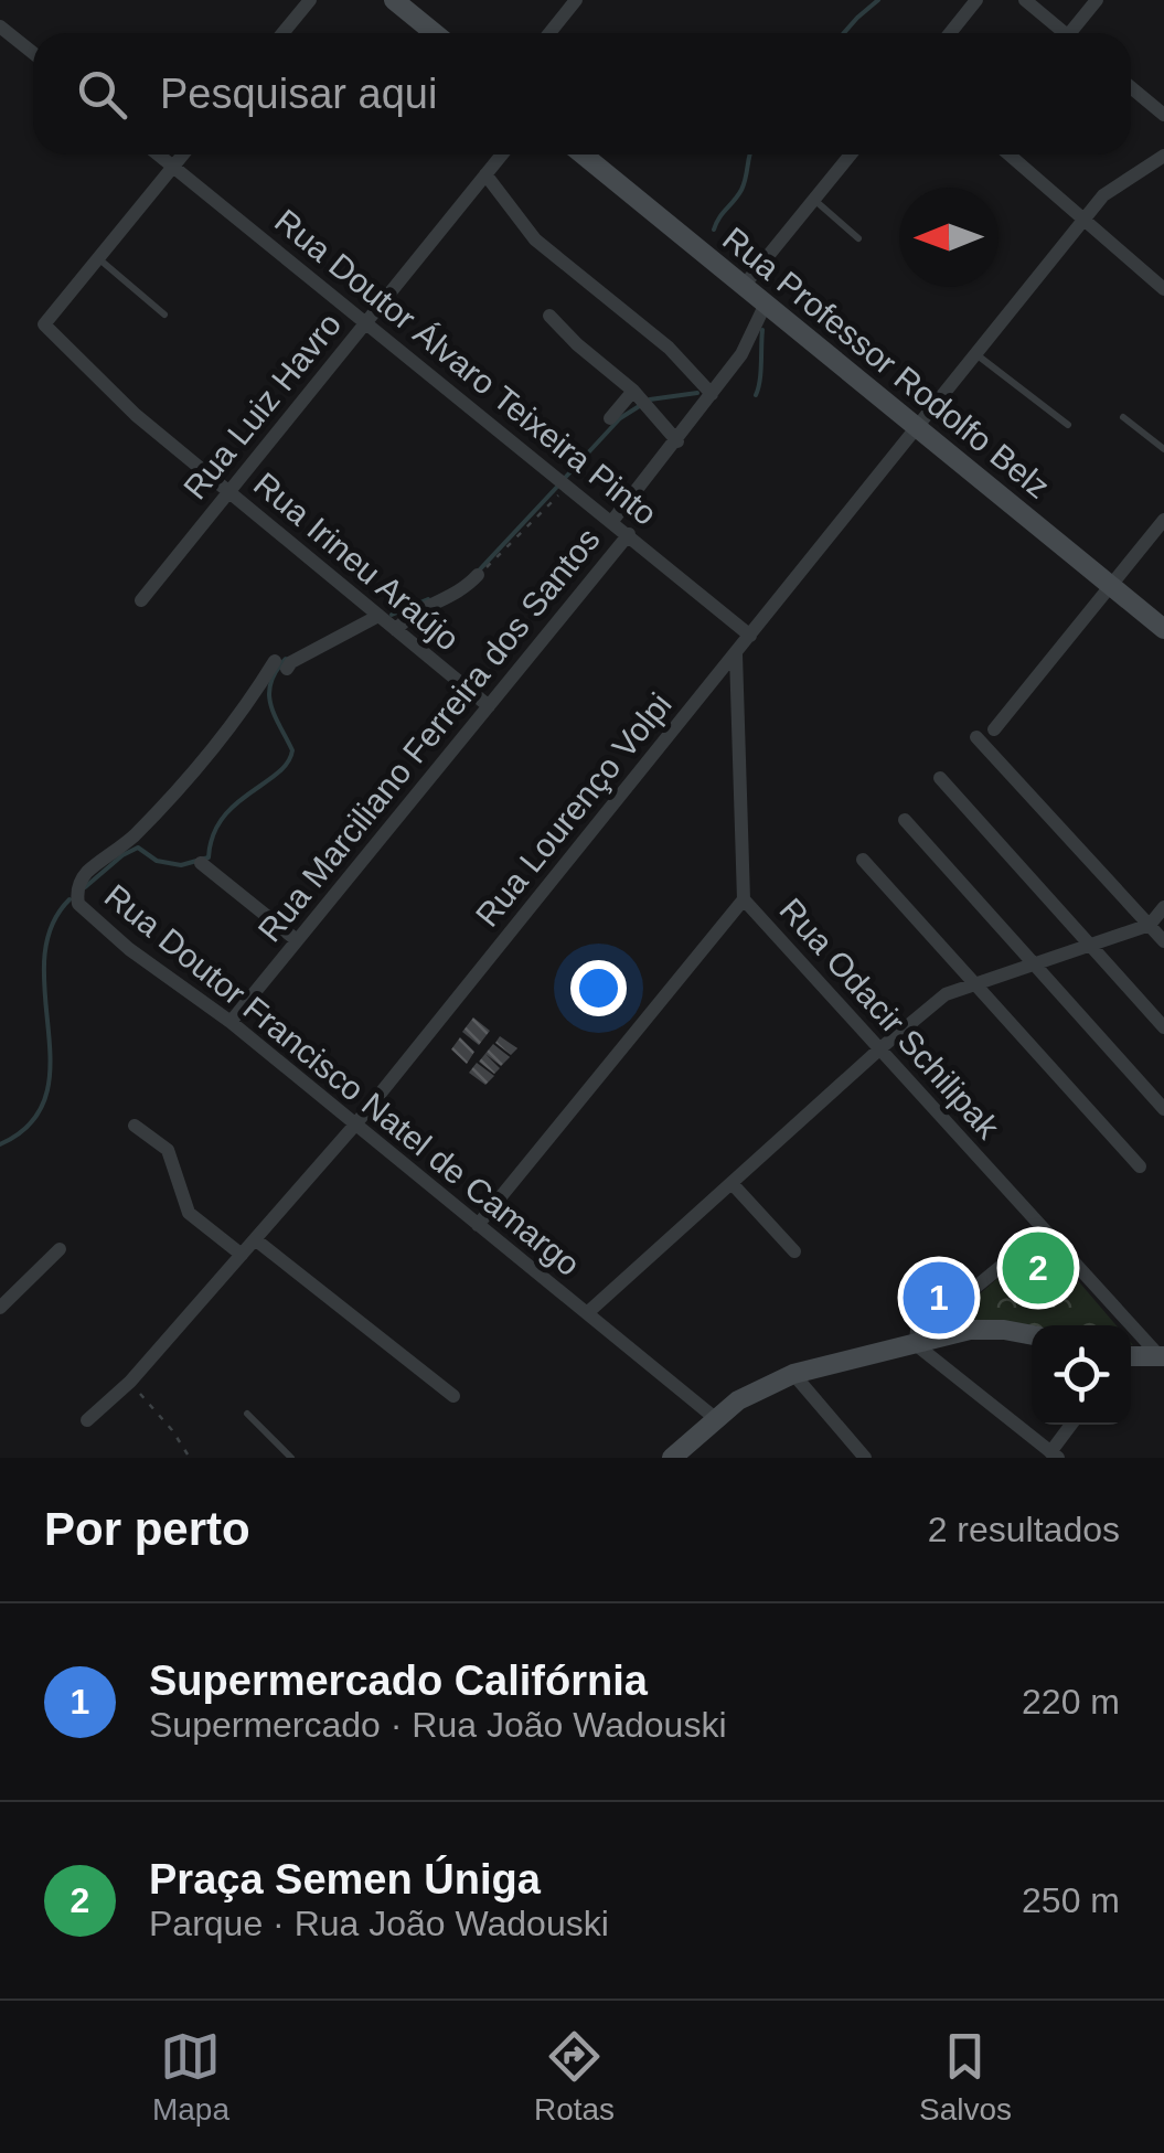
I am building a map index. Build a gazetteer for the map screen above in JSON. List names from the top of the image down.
{
  "streets": {
    "street": [
      "Rua Professor Rodolfo Belz",
      "Rua Doutor Álvaro Teixeira Pinto",
      "Rua Luiz Havro",
      "Rua Irineu Araújo",
      "Rua Marciliano Ferreira dos Santos",
      "Rua Lourenço Volpi",
      "Rua Odacir Schilipak",
      "Rua Doutor Francisco Natel de Camargo"
    ]
  },
  "crossings": [
    ["Rua Professor Rodolfo Belz", "Rua Lourenço Volpi"],
    ["Rua Doutor Álvaro Teixeira Pinto", "Rua Luiz Havro"],
    ["Rua Doutor Álvaro Teixeira Pinto", "Rua Marciliano Ferreira dos Santos"],
    ["Rua Doutor Álvaro Teixeira Pinto", "Rua Lourenço Volpi"],
    ["Rua Luiz Havro", "Rua Irineu Araújo"],
    ["Rua Irineu Araújo", "Rua Marciliano Ferreira dos Santos"],
    ["Rua Irineu Araújo", "Rua Doutor Francisco Natel de Camargo"],
    ["Rua Marciliano Ferreira dos Santos", "Rua Doutor Francisco Natel de Camargo"],
    ["Rua Lourenço Volpi", "Rua Odacir Schilipak"],
    ["Rua Lourenço Volpi", "Rua Doutor Francisco Natel de Camargo"]
  ],
  "north": "left",
  "page": {
    "search": "Pesquisar aqui",
    "pins": ["2", "1"],
    "heading": ["Por perto", "2 resultados"],
    "list": [
      {
        "mark": "1",
        "name": "Supermercado Califórnia",
        "note": "Supermercado · Rua João Wadouski",
        "value": "220 m"
      },
      {
        "mark": "2",
        "name": "Praça Semen Úniga",
        "note": "Parque · Rua João Wadouski",
        "value": "250 m"
      }
    ],
    "nav": ["Mapa", "Rotas", "Salvos"]
  }
}
